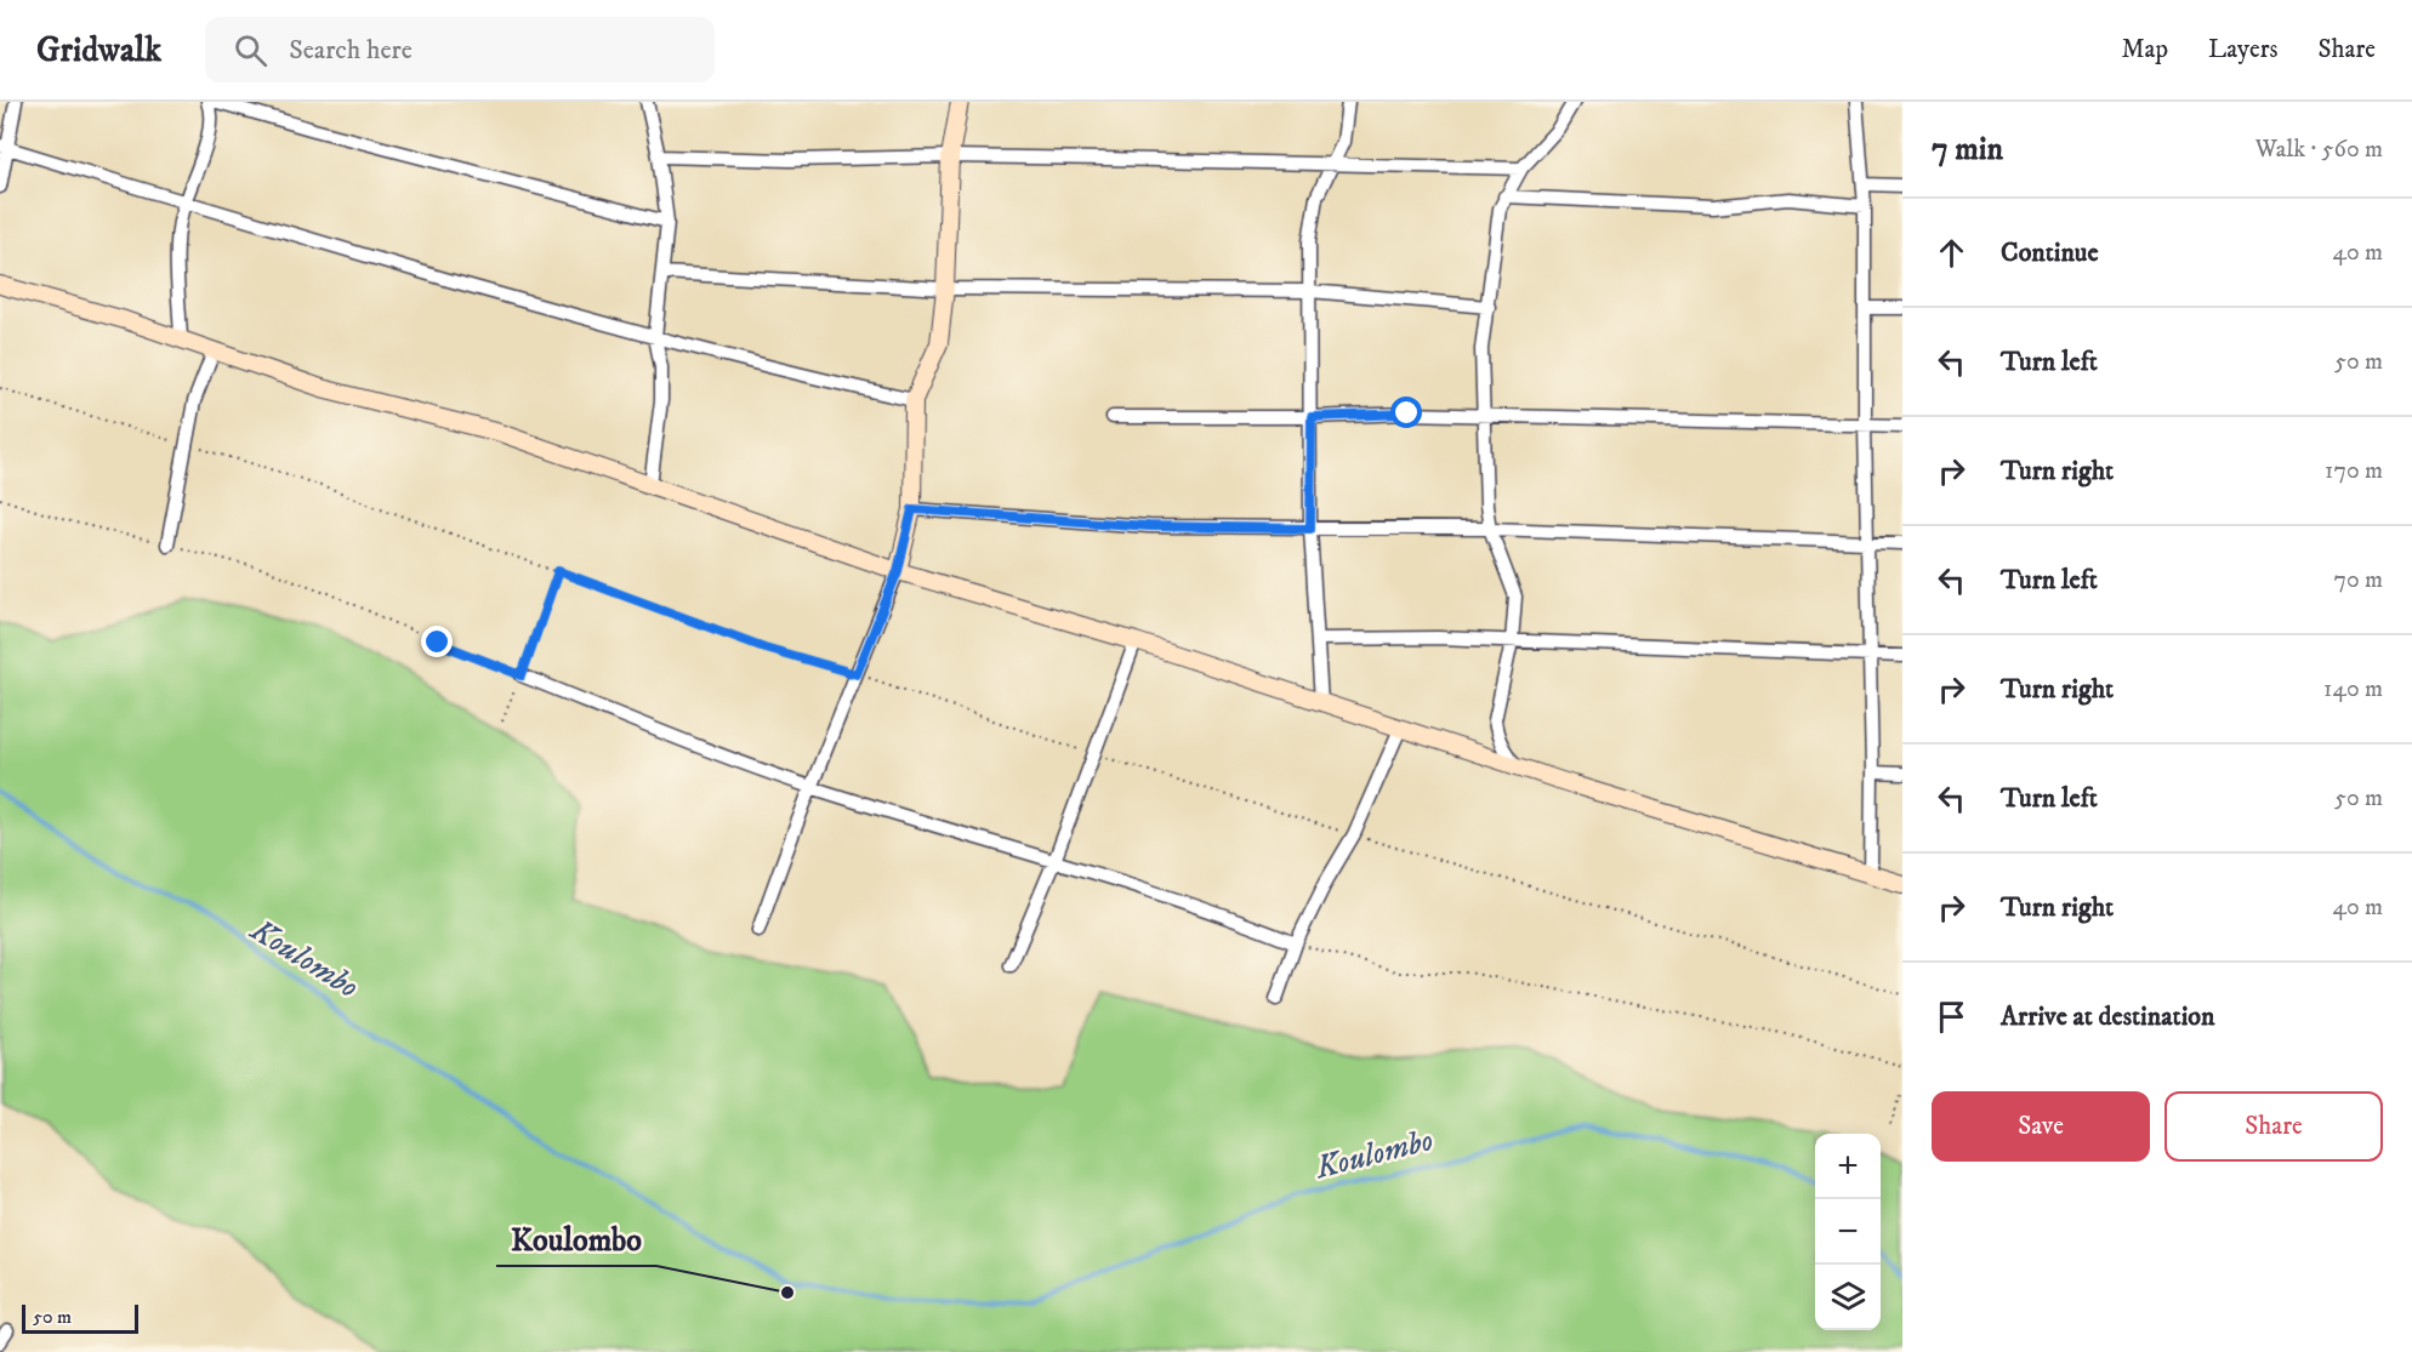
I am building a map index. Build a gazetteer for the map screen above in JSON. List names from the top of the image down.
{
  "water": ["Koulombo"],
  "places": ["Koulombo"],
  "scale_bar": "50 m",
  "page": {
    "header": "Gridwalk",
    "search": "Search here",
    "nav": ["Map", "Layers", "Share"],
    "heading": ["7 min", "Walk · 560 m"],
    "list": [
      ["Continue", "40 m"],
      ["Turn left", "50 m"],
      ["Turn right", "170 m"],
      ["Turn left", "70 m"],
      ["Turn right", "140 m"],
      ["Turn left", "50 m"],
      ["Turn right", "40 m"],
      "Arrive at destination"
    ],
    "buttons": ["Save", "Share"],
    "map_buttons": ["+", "−"],
    "scale": "50 m"
  }
}
